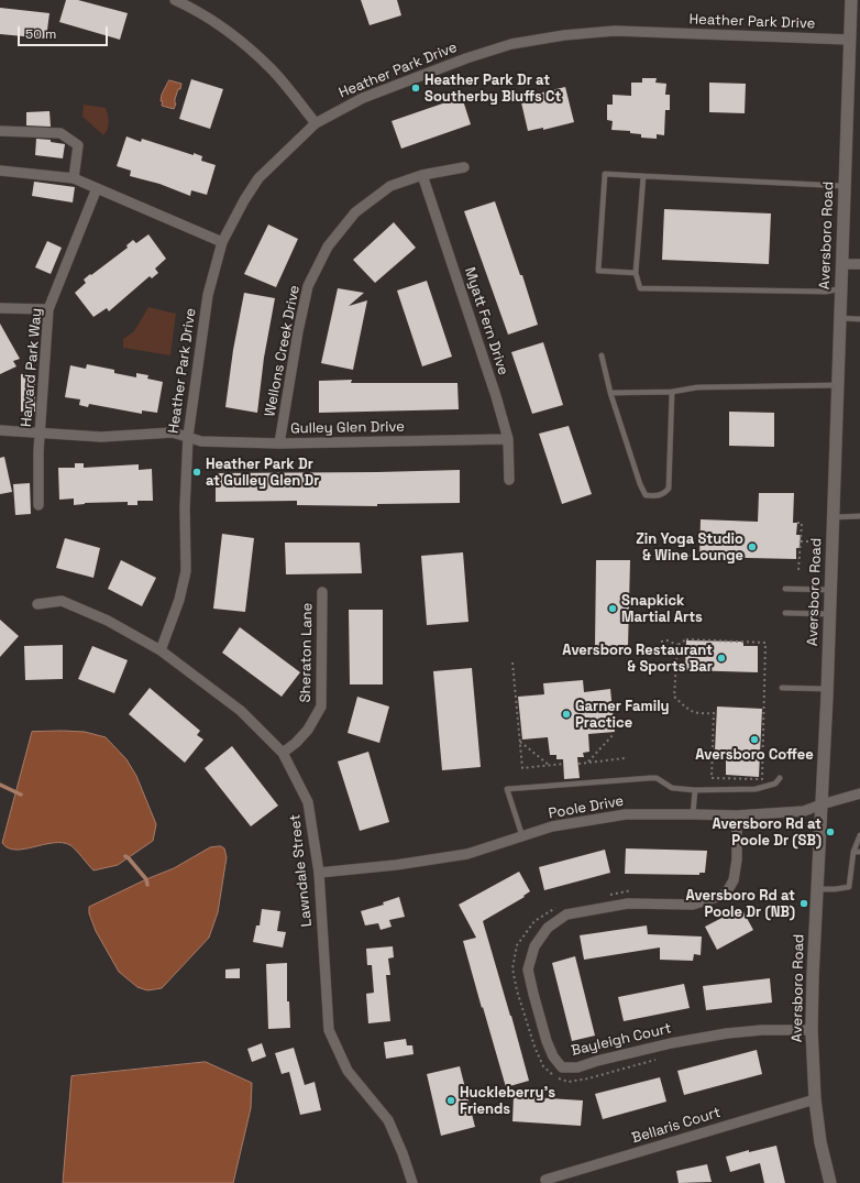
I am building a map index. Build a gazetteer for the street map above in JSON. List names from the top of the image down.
{
  "streets": {
    "street": [
      "Heather Park Drive",
      "Aversboro Road",
      "Myatt Fern Drive",
      "Wellons Creek Drive",
      "Harvard Park Way",
      "Gulley Glen Drive",
      "Sheraton Lane",
      "Poole Drive",
      "Lawndale Street",
      "Bayleigh Court",
      "Bellaris Court"
    ]
  },
  "crossings": [
    ["Heather Park Drive", "Aversboro Road"],
    ["Heather Park Drive", "Gulley Glen Drive"],
    ["Heather Park Drive", "Lawndale Street"],
    ["Aversboro Road", "Poole Drive"],
    ["Aversboro Road", "Bayleigh Court"],
    ["Aversboro Road", "Bellaris Court"],
    ["Myatt Fern Drive", "Wellons Creek Drive"],
    ["Myatt Fern Drive", "Gulley Glen Drive"],
    ["Wellons Creek Drive", "Gulley Glen Drive"],
    ["Harvard Park Way", "Gulley Glen Drive"],
    ["Sheraton Lane", "Lawndale Street"],
    ["Poole Drive", "Lawndale Street"],
    ["Poole Drive", "Bayleigh Court"]
  ],
  "places": [
    "Heather Park Dr at Southerby Bluffs Ct",
    "Heather Park Dr at Gulley Glen Dr",
    "Zin Yoga Studio & Wine Lounge",
    "Snapkick Martial Arts",
    "Aversboro Restaurant & Sports Bar",
    "Garner Family Practice",
    "Aversboro Coffee",
    "Aversboro Rd at Poole Dr (SB)",
    "Aversboro Rd at Poole Dr (NB)",
    "Huckleberry's Friends"
  ],
  "scale_bar": "50 m"
}
